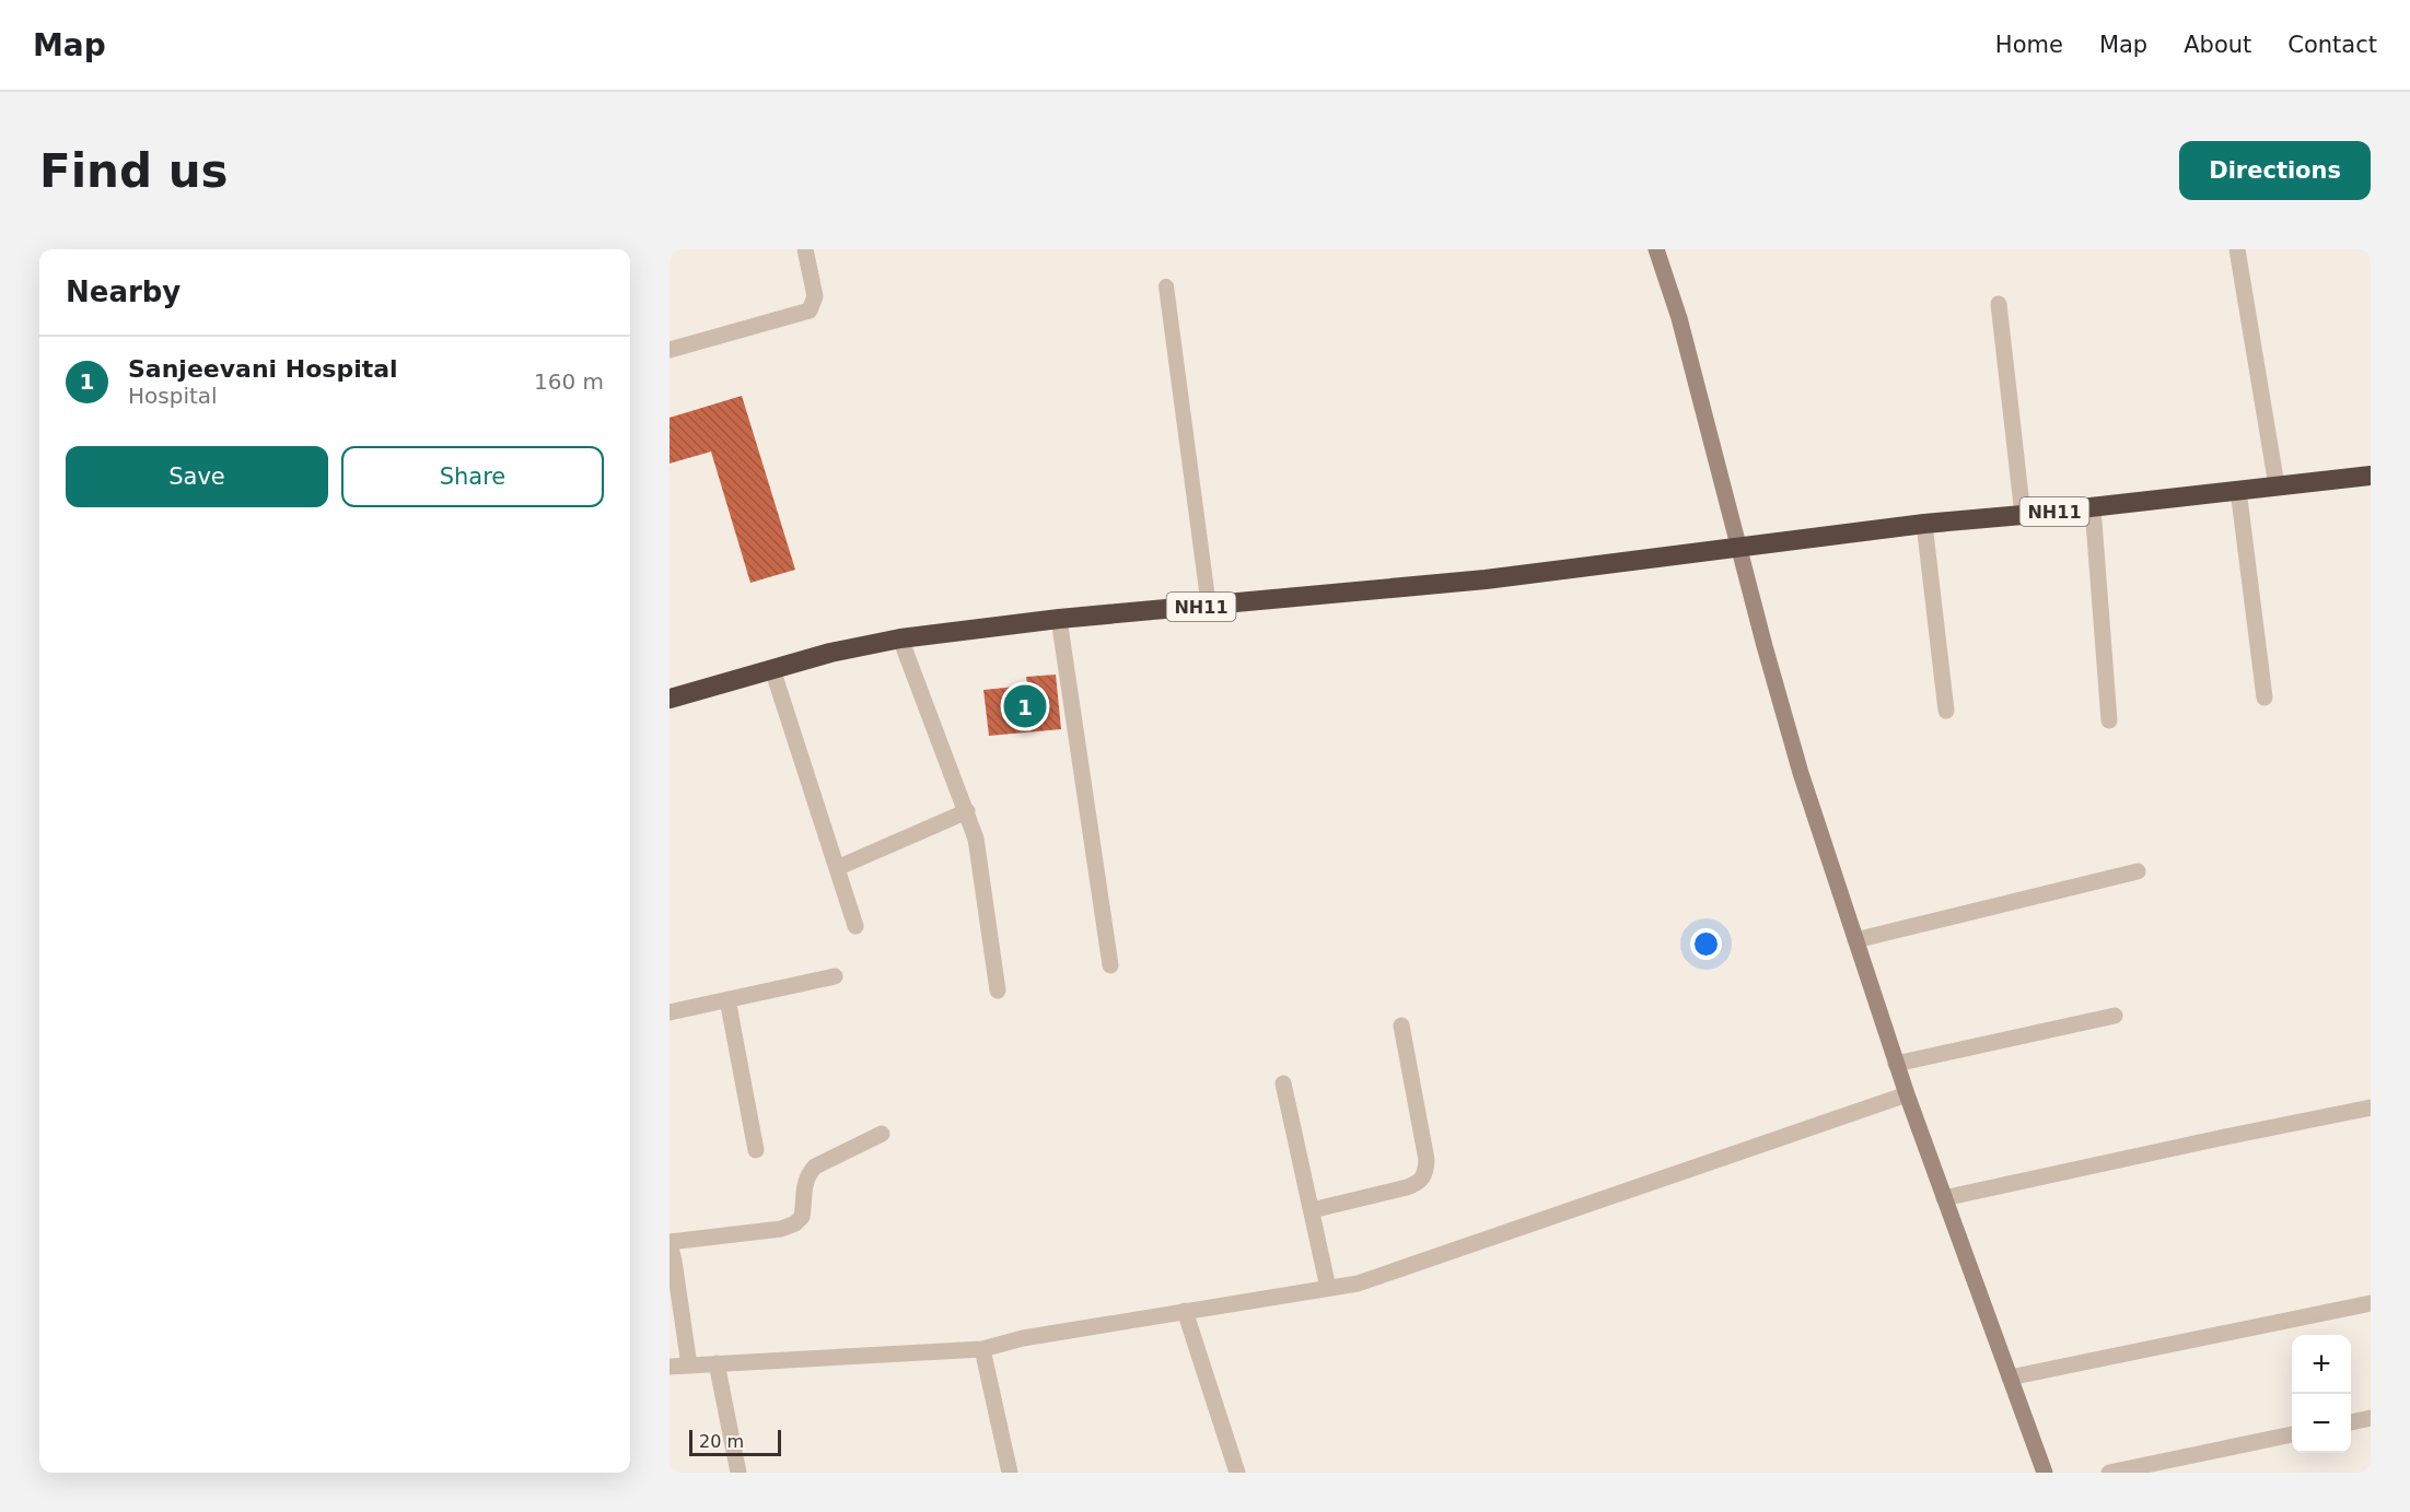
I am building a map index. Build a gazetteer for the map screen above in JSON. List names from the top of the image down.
{
  "streets": {
    "highway": ["NH11"]
  },
  "scale_bar": "20 m",
  "page": {
    "header": "Map",
    "nav": [
      "Home",
      "Map",
      "About",
      "Contact"
    ],
    "buttons": [
      "Directions",
      ["Save", "Share"]
    ],
    "title": "Find us",
    "heading": "Nearby",
    "list": [
      {
        "mark": "1",
        "name": "Sanjeevani Hospital",
        "note": "Hospital",
        "value": "160 m"
      }
    ],
    "pins": "1",
    "map_buttons": ["+", "−"],
    "scale": "20 m"
  }
}
